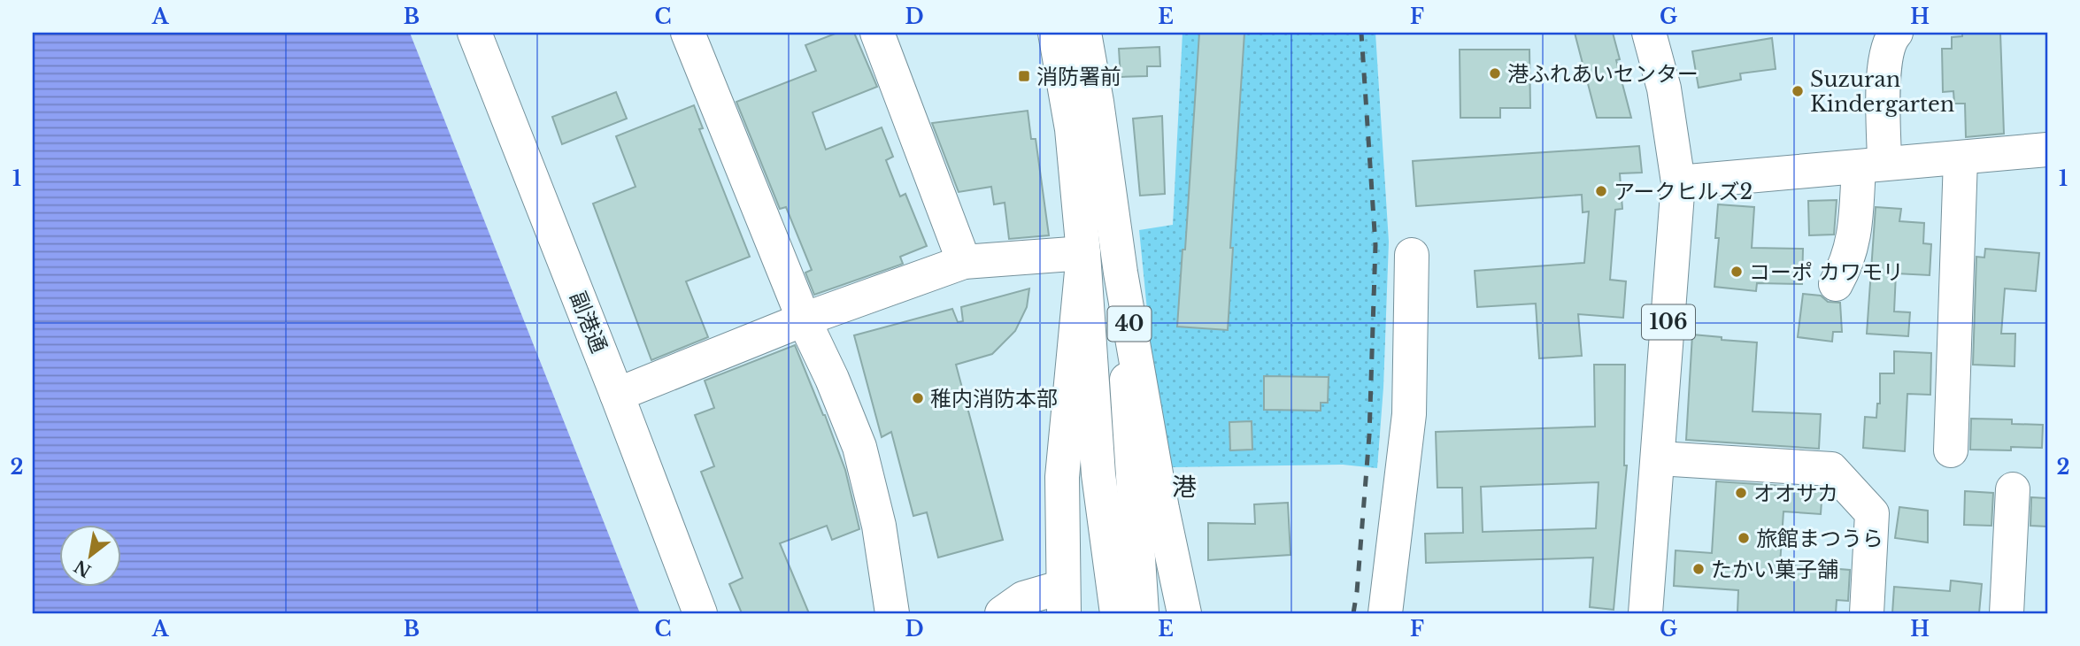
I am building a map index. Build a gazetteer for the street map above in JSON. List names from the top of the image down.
{
  "streets": {
    "main road": ["副港通", "106", "40"]
  },
  "districts": ["港"],
  "places": {
    "other": [
      "港ふれあいセンター",
      "Suzuran Kindergarten",
      "アークヒルズ2",
      "コーポ カワモリ",
      "稚内消防本部",
      "オオサカ",
      "旅館まつうら",
      "たかい菓子舗"
    ],
    "transit": ["消防署前"]
  },
  "north": "bottom left",
  "grid": {
    "columns": [
      "A",
      "B",
      "C",
      "D",
      "E",
      "F",
      "G",
      "H"
    ],
    "rows": ["1", "2"]
  }
}
